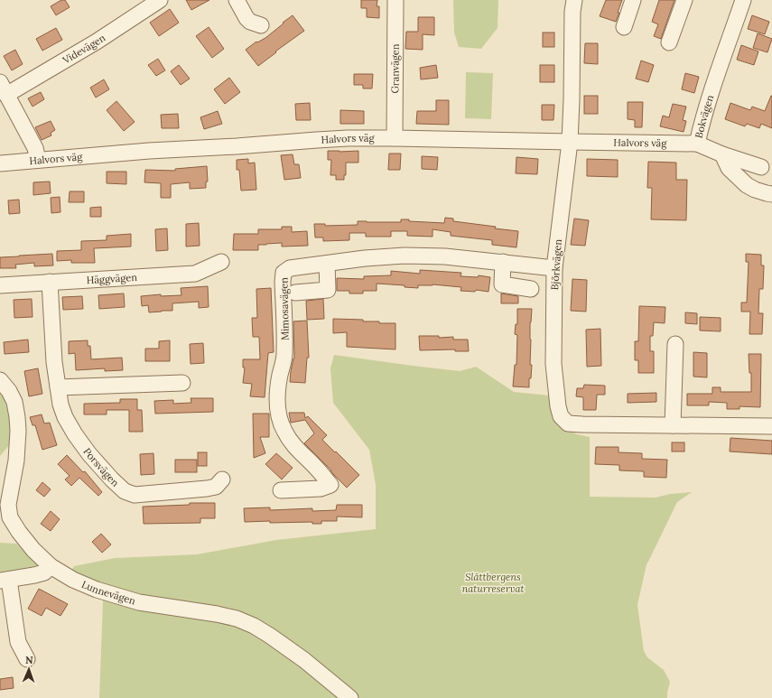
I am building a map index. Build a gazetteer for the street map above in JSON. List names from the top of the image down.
{
  "streets": {
    "street": [
      "Videvägen",
      "Granvägen",
      "Bokvägen",
      "Halvors väg",
      "Björkvägen",
      "Häggvägen",
      "Mimosavägen",
      "Porsvägen",
      "Lunnevägen"
    ]
  },
  "crossings": [
    ["Granvägen", "Halvors väg"],
    ["Bokvägen", "Halvors väg"],
    ["Halvors väg", "Björkvägen"],
    ["Björkvägen", "Mimosavägen"],
    ["Häggvägen", "Porsvägen"]
  ],
  "parks": ["Slättbergens naturreservat"],
  "north": "top"
}
